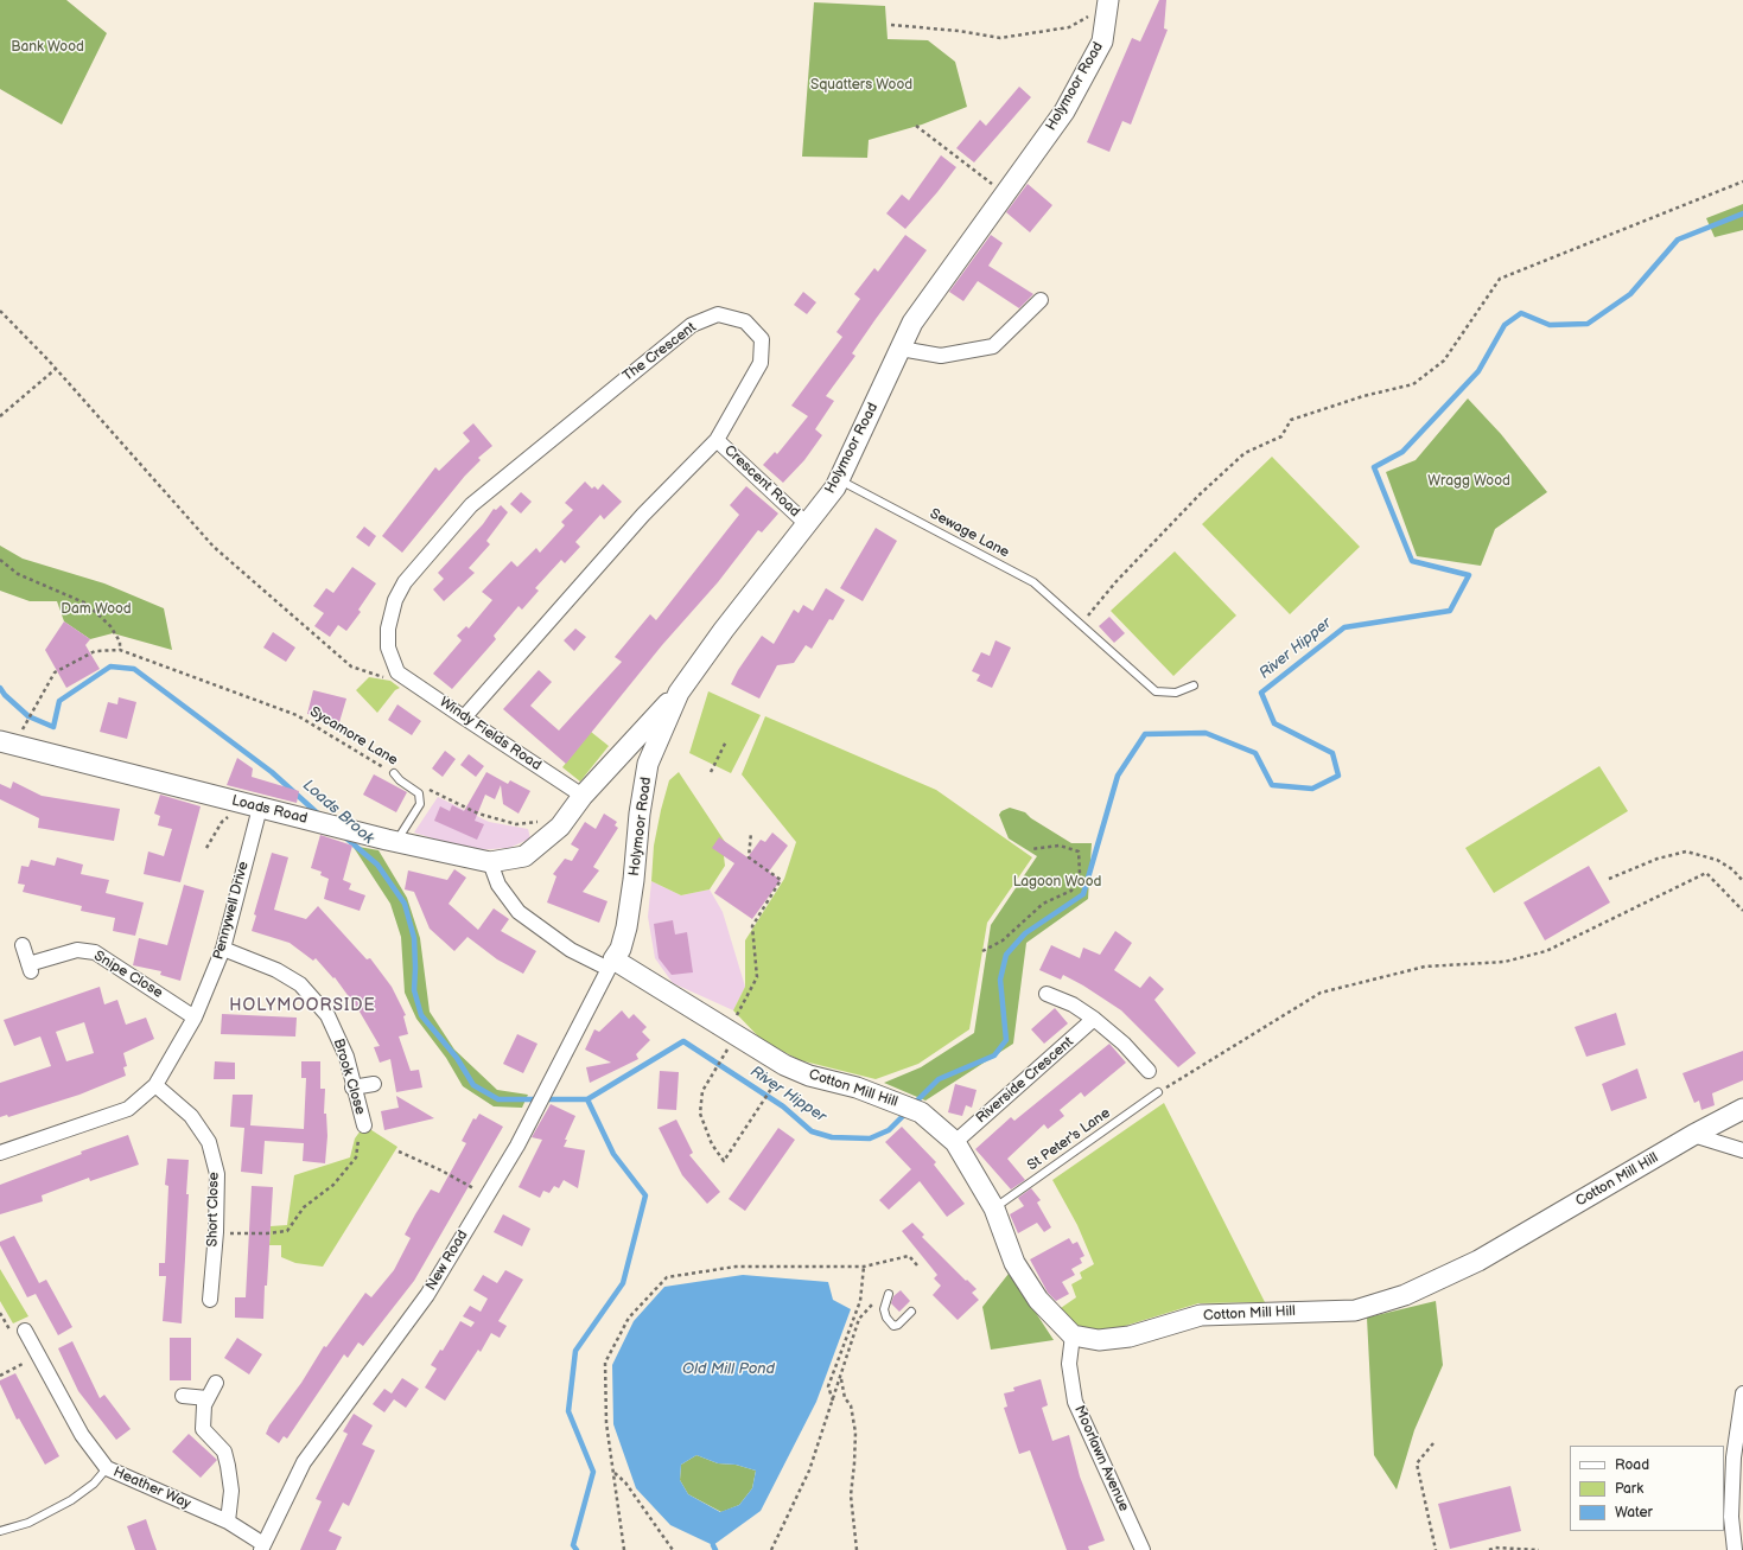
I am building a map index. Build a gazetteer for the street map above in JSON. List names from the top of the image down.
{
  "streets": {
    "street": [
      "Holymoor Road",
      "The Crescent",
      "Crescent Road",
      "Windy Fields Road",
      "Loads Road",
      "Pennywell Drive",
      "Snipe Close",
      "Brook Close",
      "Riverside Crescent",
      "Cotton Mill Hill",
      "Short Close",
      "New Road",
      "Moorlawn Avenue",
      "Heather Way"
    ],
    "lane": ["Sewage Lane", "St Peter's Lane"],
    "path": ["Sycamore Lane"]
  },
  "crossings": [
    ["Holymoor Road", "Crescent Road"],
    ["Holymoor Road", "Sewage Lane"],
    ["Holymoor Road", "Cotton Mill Hill"],
    ["Holymoor Road", "New Road"],
    ["The Crescent", "Crescent Road"],
    ["The Crescent", "Windy Fields Road"],
    ["Sycamore Lane", "Loads Road"],
    ["Loads Road", "Pennywell Drive"],
    ["Pennywell Drive", "Snipe Close"],
    ["Pennywell Drive", "Brook Close"],
    ["Pennywell Drive", "Short Close"],
    ["Riverside Crescent", "Cotton Mill Hill"],
    ["Cotton Mill Hill", "St Peter's Lane"],
    ["Cotton Mill Hill", "New Road"],
    ["Cotton Mill Hill", "Moorlawn Avenue"],
    ["New Road", "Heather Way"]
  ],
  "districts": ["HOLYMOORSIDE"],
  "water": ["River Hipper", "Loads Brook", "Old Mill Pond"],
  "parks": [
    "Bank Wood",
    "Squatters Wood",
    "Wragg Wood",
    "Dam Wood",
    "Lagoon Wood"
  ],
  "legend": ["Road", "Park", "Water"]
}
